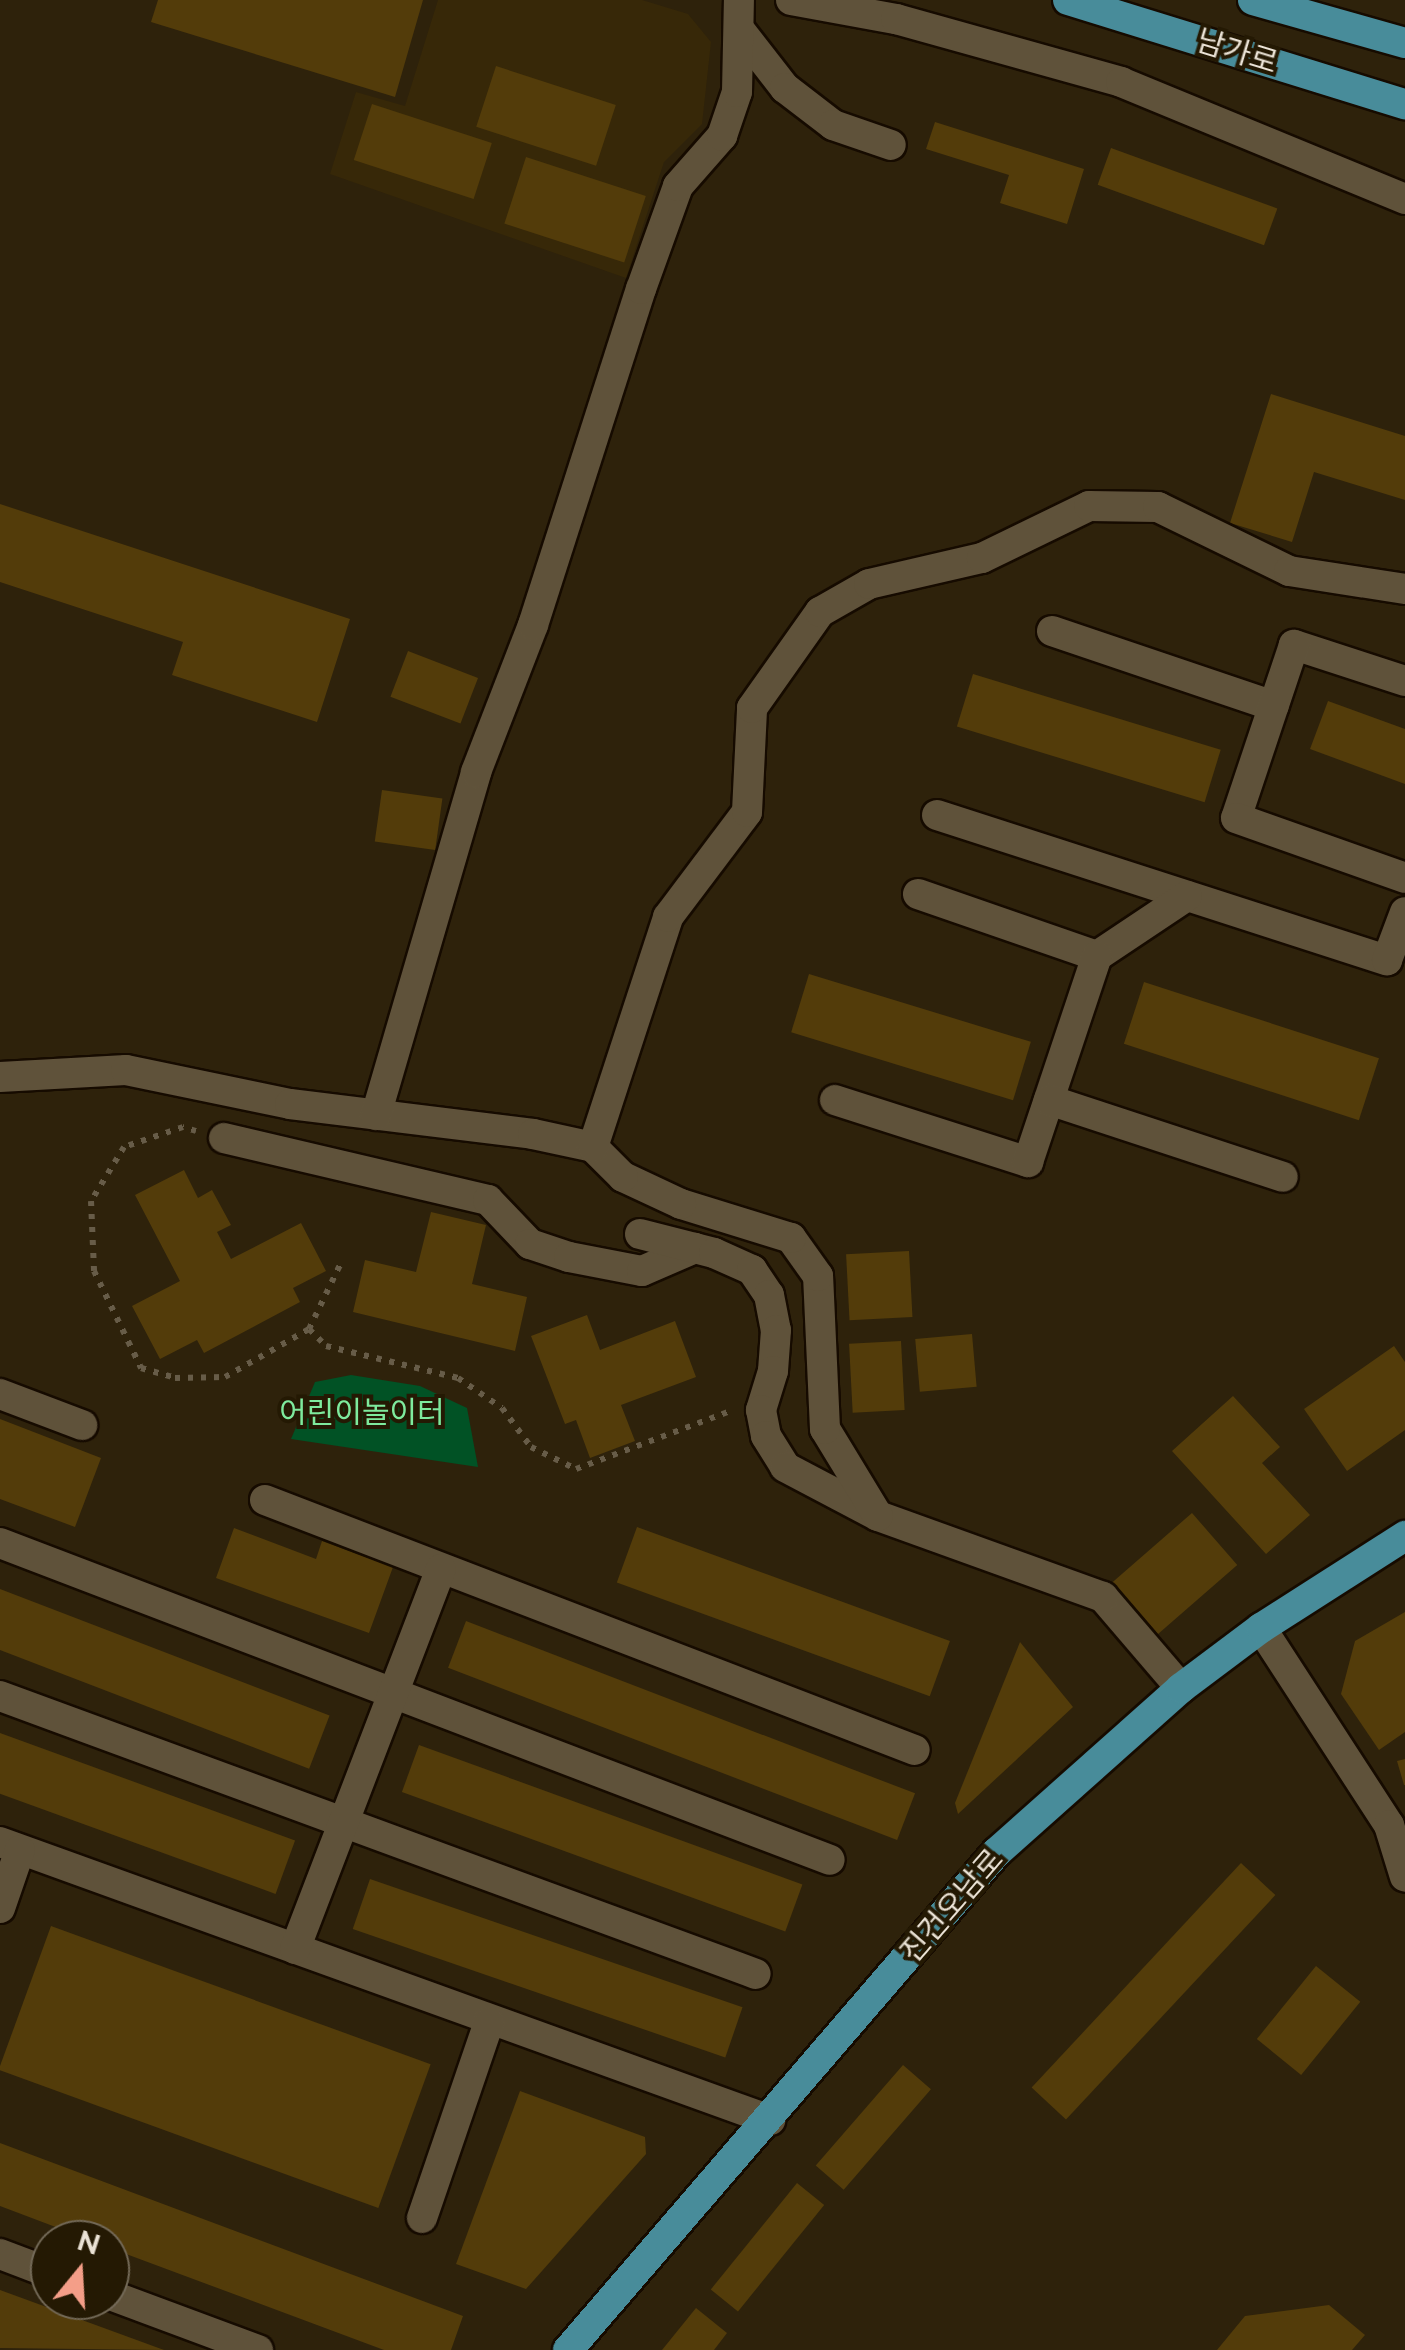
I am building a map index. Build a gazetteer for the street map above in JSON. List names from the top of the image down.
{
  "streets": {
    "main road": ["남가로", "진건오남로"]
  },
  "parks": ["어린이놀이터"],
  "north": "top"
}
